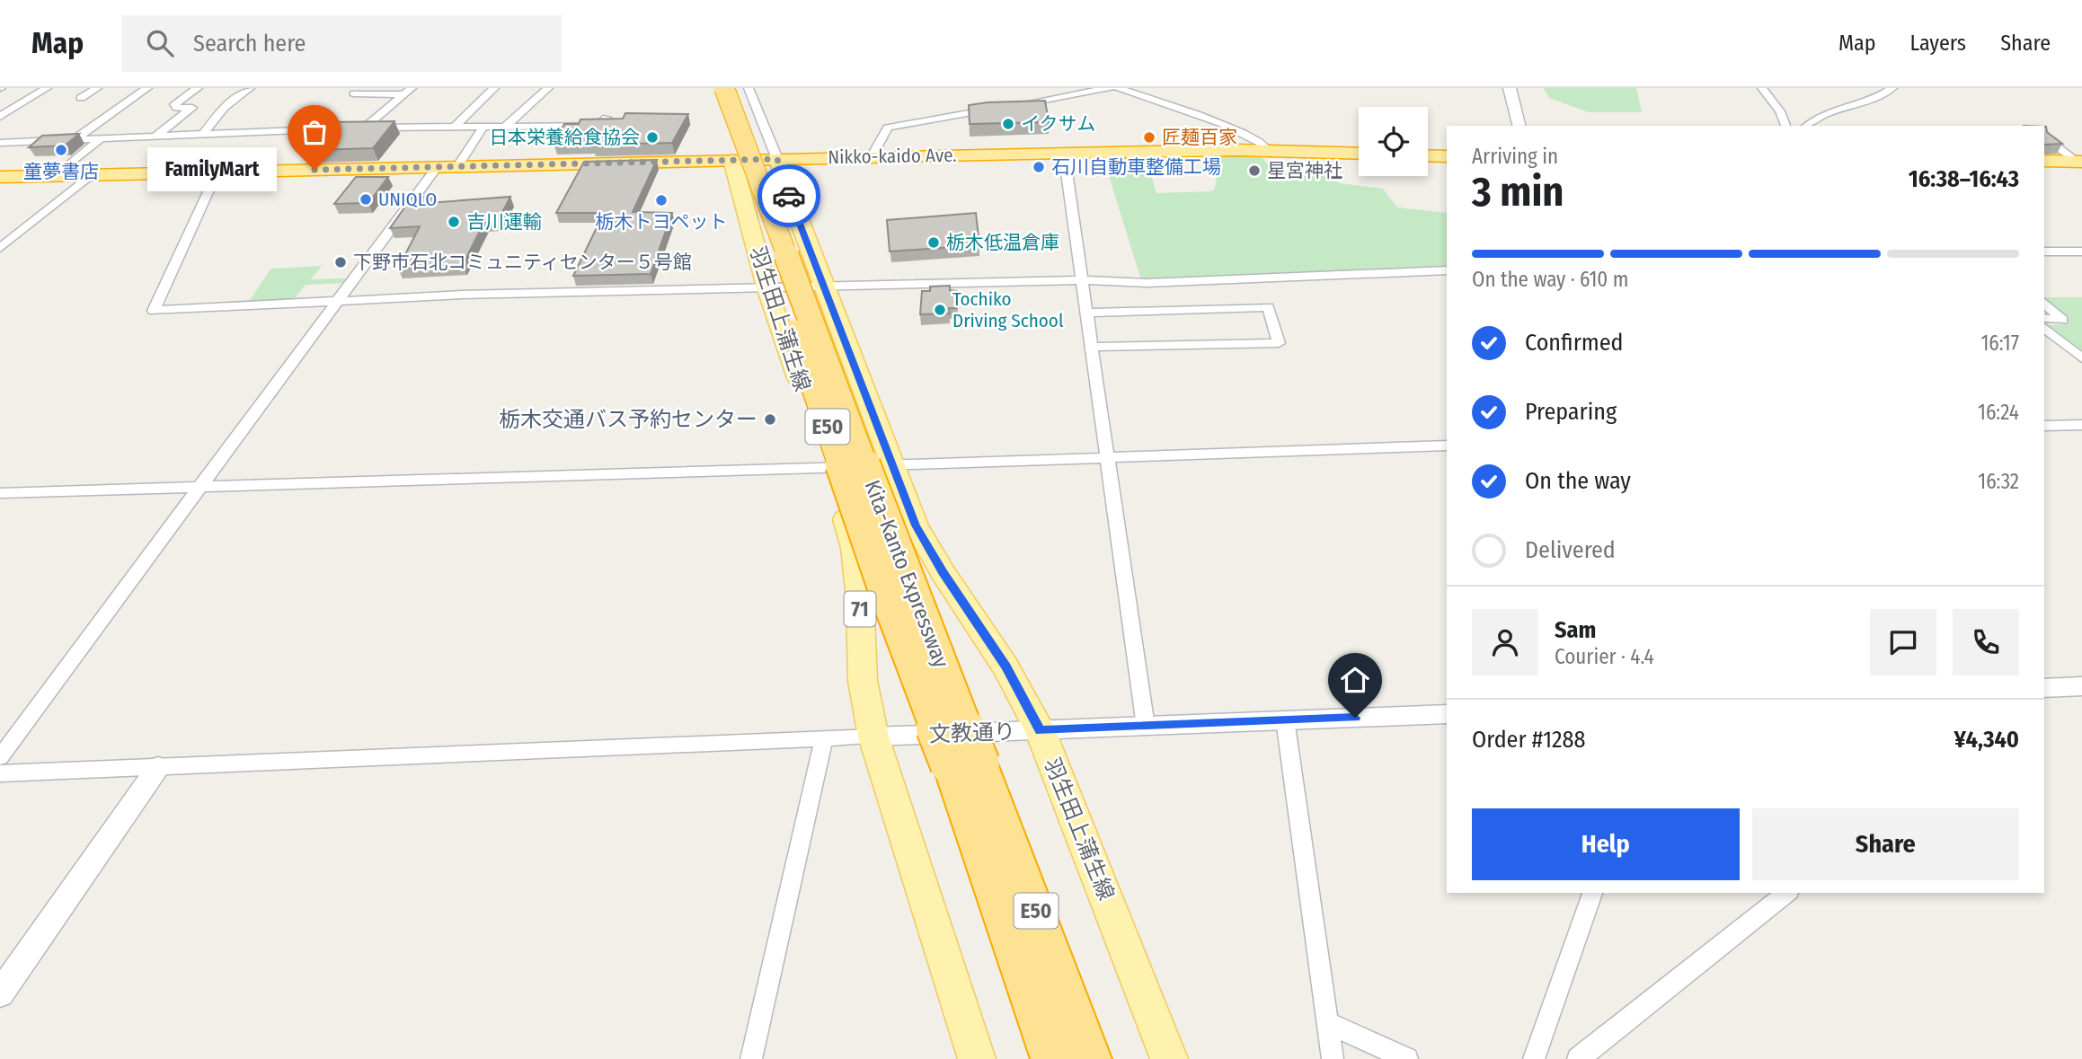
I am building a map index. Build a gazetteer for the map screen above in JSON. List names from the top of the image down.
{
  "streets": {
    "highway": ["Nikko-kaido Ave.", "E50", "Kita-Kanto Expressway"],
    "main road": ["羽生田上蒲生線", "71"],
    "street": ["文教通り"]
  },
  "crossings": [
    ["Nikko-kaido Ave.", "羽生田上蒲生線"],
    ["羽生田上蒲生線", "文教通り"]
  ],
  "places": [
    "イクサム",
    "日本栄養給食協会",
    "匠麺百家",
    "童夢書店",
    "石川自動車整備工場",
    "FamilyMart",
    "星宮神社",
    "UNIQLO",
    "栃木トヨペット",
    "吉川運輸",
    "栃木低温倉庫",
    "下野市石北コミュニティセンター５号館",
    "Tochiko Driving School",
    "栃木交通バス予約センター"
  ],
  "page": {
    "header": "Map",
    "search": "Search here",
    "nav": ["Map", "Layers", "Share"],
    "heading": ["3 min", "Arriving in", "16:38–16:43"],
    "panel": [
      "Sam",
      "Courier · 4.4",
      "Order #1288",
      "¥4,340"
    ],
    "bubble": "FamilyMart",
    "bar": "On the way · 610 m",
    "list": [
      ["Confirmed", "16:17"],
      ["Preparing", "16:24"],
      ["On the way", "16:32"],
      "Delivered"
    ],
    "buttons": ["Help", "Share"]
  }
}
